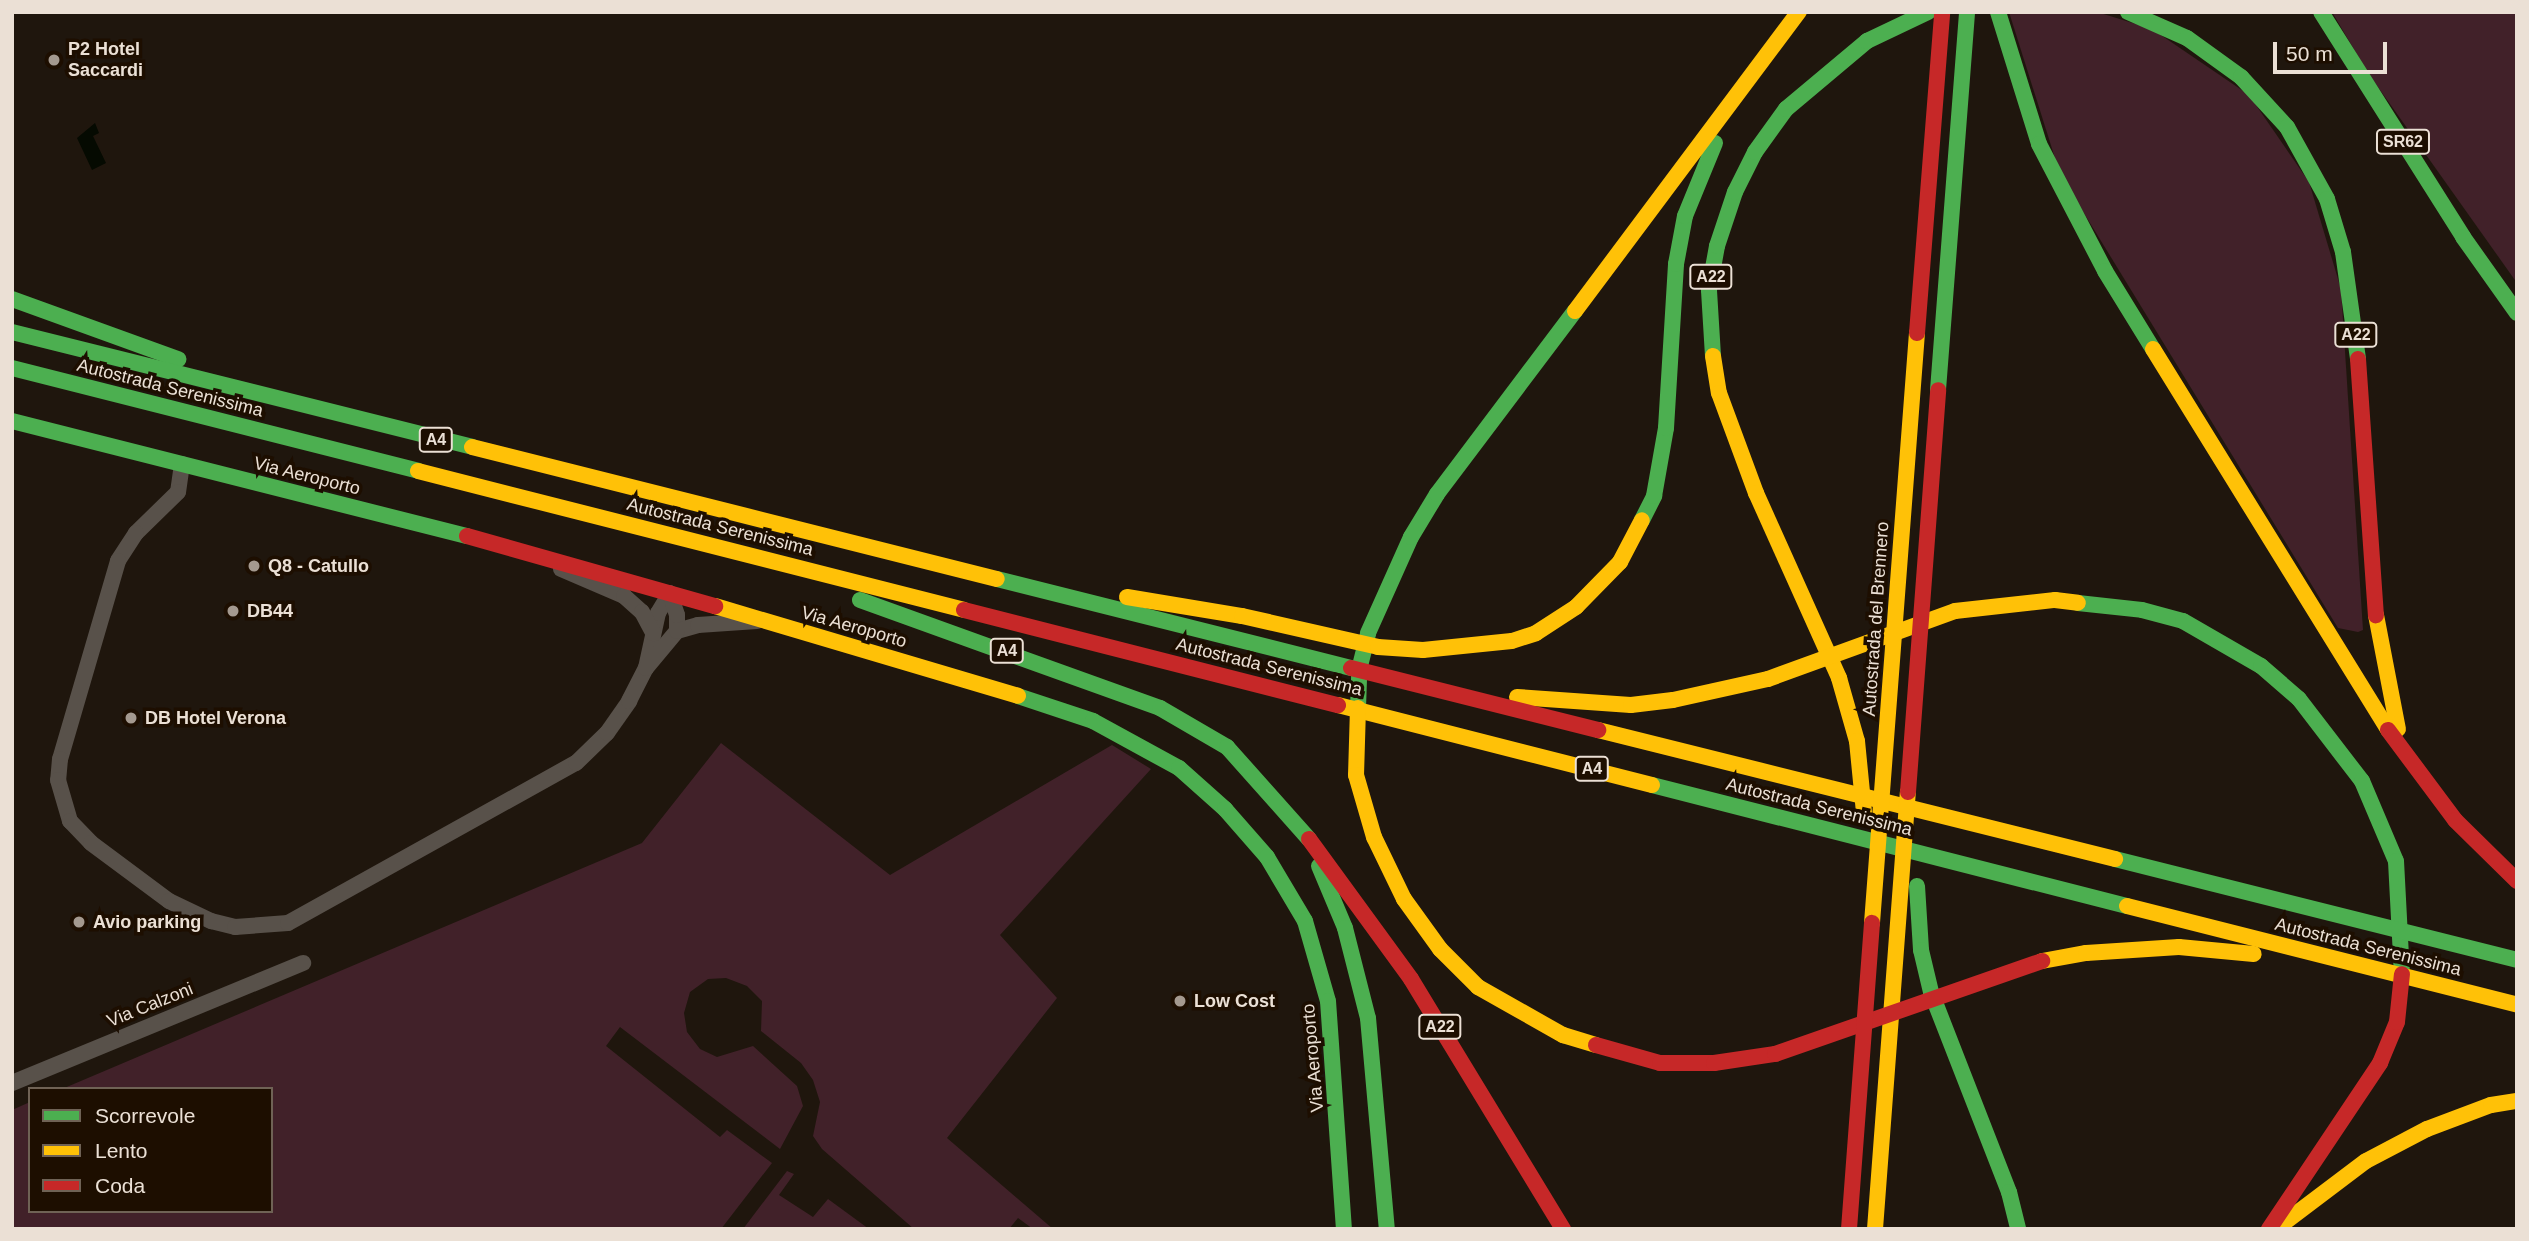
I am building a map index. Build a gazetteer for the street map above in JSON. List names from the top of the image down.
{
  "streets": {
    "main road": [
      "SR62",
      "A22",
      "Autostrada Serenissima",
      "A4",
      "Via Aeroporto",
      "Autostrada del Brennero"
    ],
    "street": ["Via Calzoni"]
  },
  "crossings": [
    ["A22", "A4"],
    ["A22", "Autostrada del Brennero"],
    ["Autostrada Serenissima", "A4"]
  ],
  "places": [
    "P2 Hotel Saccardi",
    "Q8 - Catullo",
    "DB44",
    "DB Hotel Verona",
    "Avio parking",
    "Low Cost"
  ],
  "legend": ["Scorrevole", "Lento", "Coda"],
  "scale_bar": "50 m"
}
